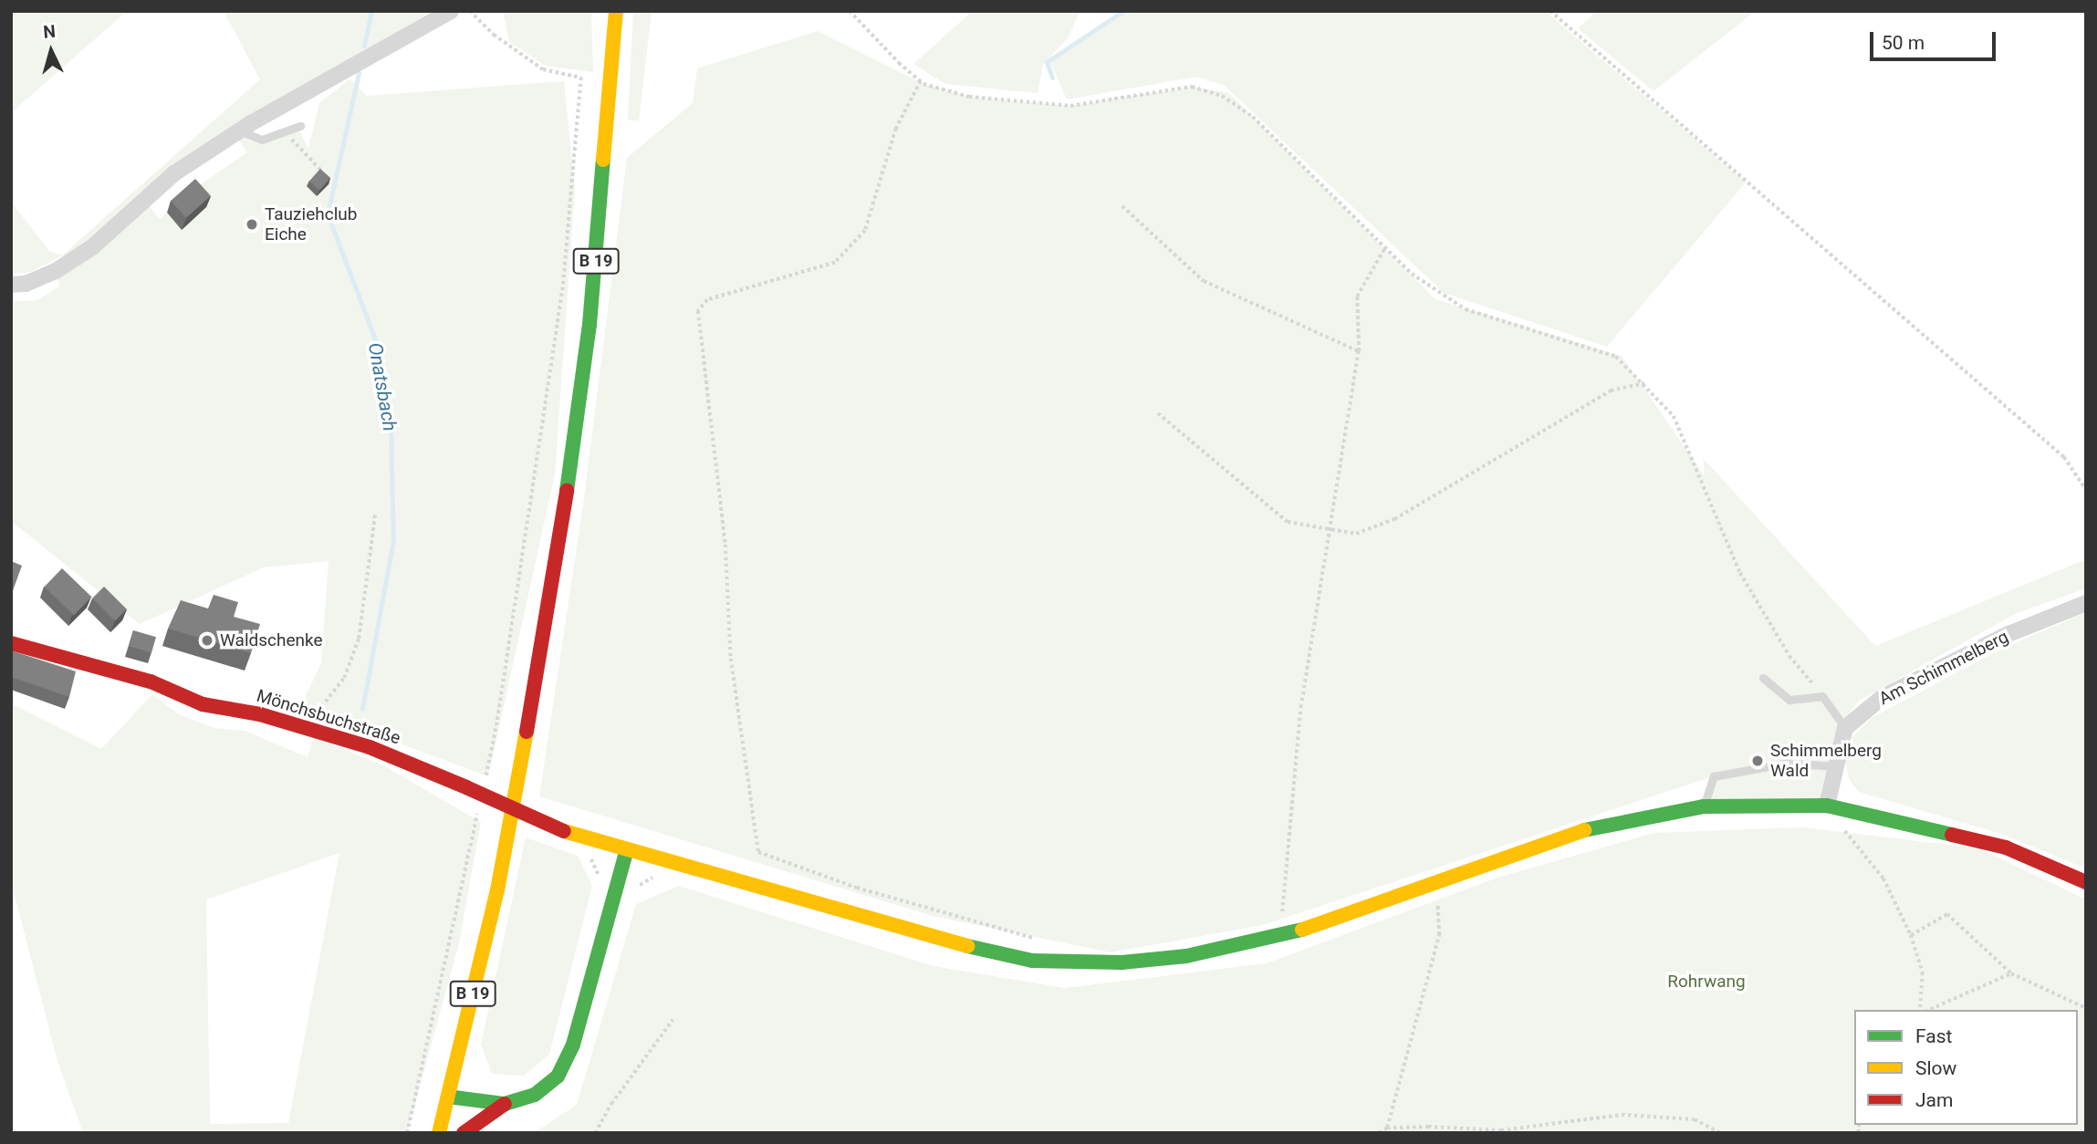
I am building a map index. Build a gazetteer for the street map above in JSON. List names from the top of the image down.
{
  "streets": {
    "street": ["B 19", "Am Schimmelberg", "Mönchsbuchstraße"]
  },
  "water": ["Onatsbach"],
  "parks": ["Rohrwang"],
  "places": ["Tauziehclub Eiche", "Waldschenke", "Schimmelberg Wald"],
  "legend": ["Fast", "Slow", "Jam"],
  "scale_bar": "50 m",
  "north": "top"
}
